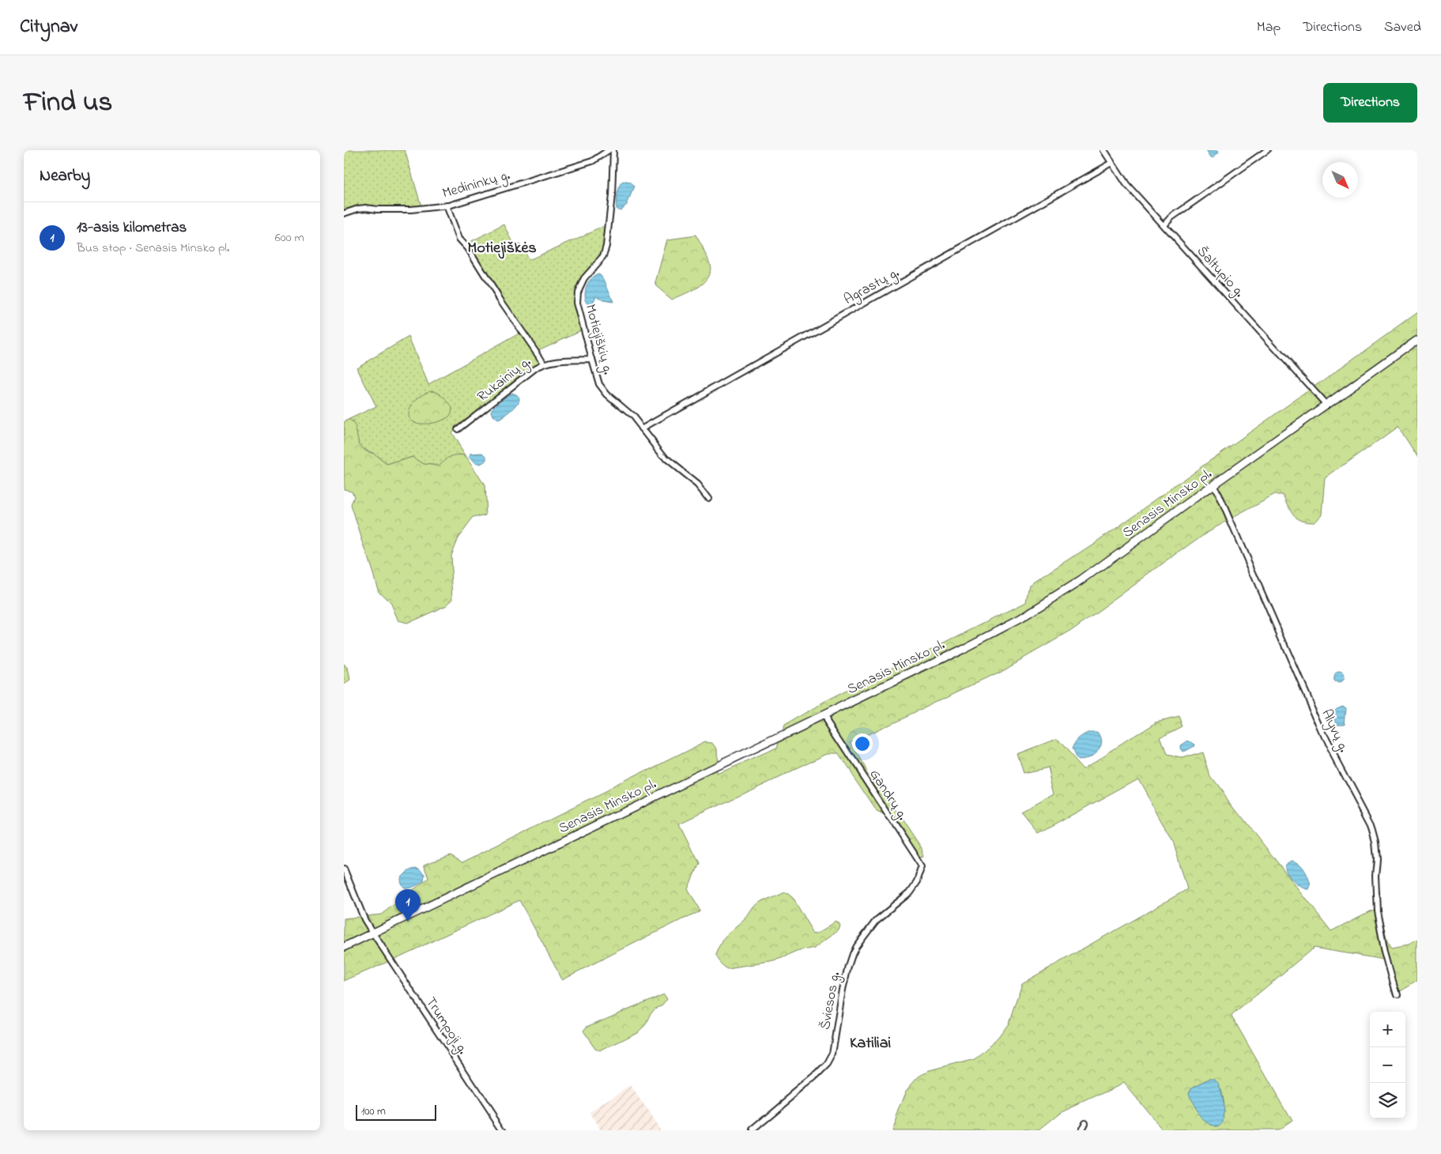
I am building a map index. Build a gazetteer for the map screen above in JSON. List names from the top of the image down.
{
  "streets": {
    "main road": ["Senasis Minsko pl."],
    "street": [
      "Medininkų g.",
      "Šaltupio g.",
      "Agrastų g.",
      "Motiejiškių g.",
      "Rukainių g.",
      "Alyvų g.",
      "Gandrų g.",
      "Šviesos g.",
      "Trumpoji g."
    ]
  },
  "crossings": [
    ["Šaltupio g.", "Agrastų g."],
    ["Šaltupio g.", "Senasis Minsko pl."],
    ["Agrastų g.", "Motiejiškių g."],
    ["Motiejiškių g.", "Rukainių g."],
    ["Senasis Minsko pl.", "Alyvų g."],
    ["Senasis Minsko pl.", "Gandrų g."],
    ["Senasis Minsko pl.", "Trumpoji g."],
    ["Gandrų g.", "Šviesos g."]
  ],
  "districts": ["Motiejiškės", "Katiliai"],
  "scale_bar": "100 m",
  "north": "bottom right",
  "page": {
    "header": "Citynav",
    "nav": ["Map", "Directions", "Saved"],
    "title": "Find us",
    "buttons": "Directions",
    "heading": "Nearby",
    "list": [
      {
        "mark": "1",
        "name": "13-asis kilometras",
        "note": "Bus stop · Senasis Minsko pl.",
        "value": "600 m"
      }
    ],
    "pins": "1",
    "map_buttons": ["+", "−"],
    "scale": "100 m"
  }
}
